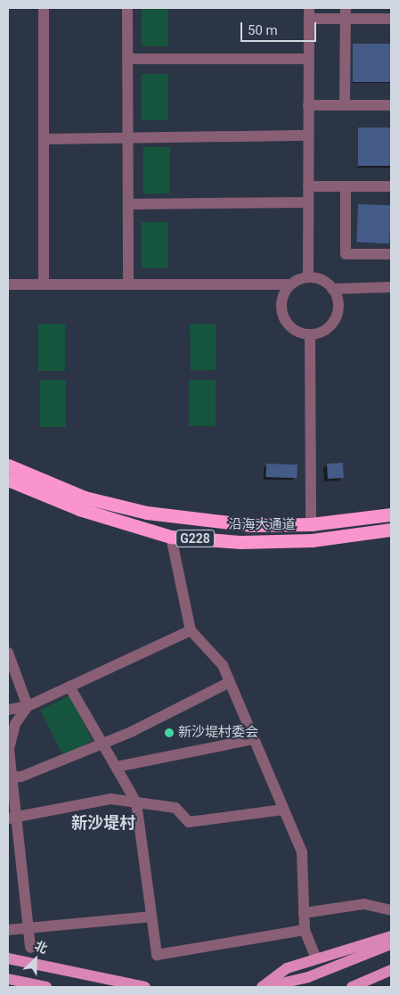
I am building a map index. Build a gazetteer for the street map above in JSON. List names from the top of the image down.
{
  "streets": {
    "highway": ["沿海大通道", "G228"]
  },
  "districts": ["新沙堤村"],
  "places": ["新沙堤村委会"],
  "scale_bar": "50 m",
  "north": "top right"
}
